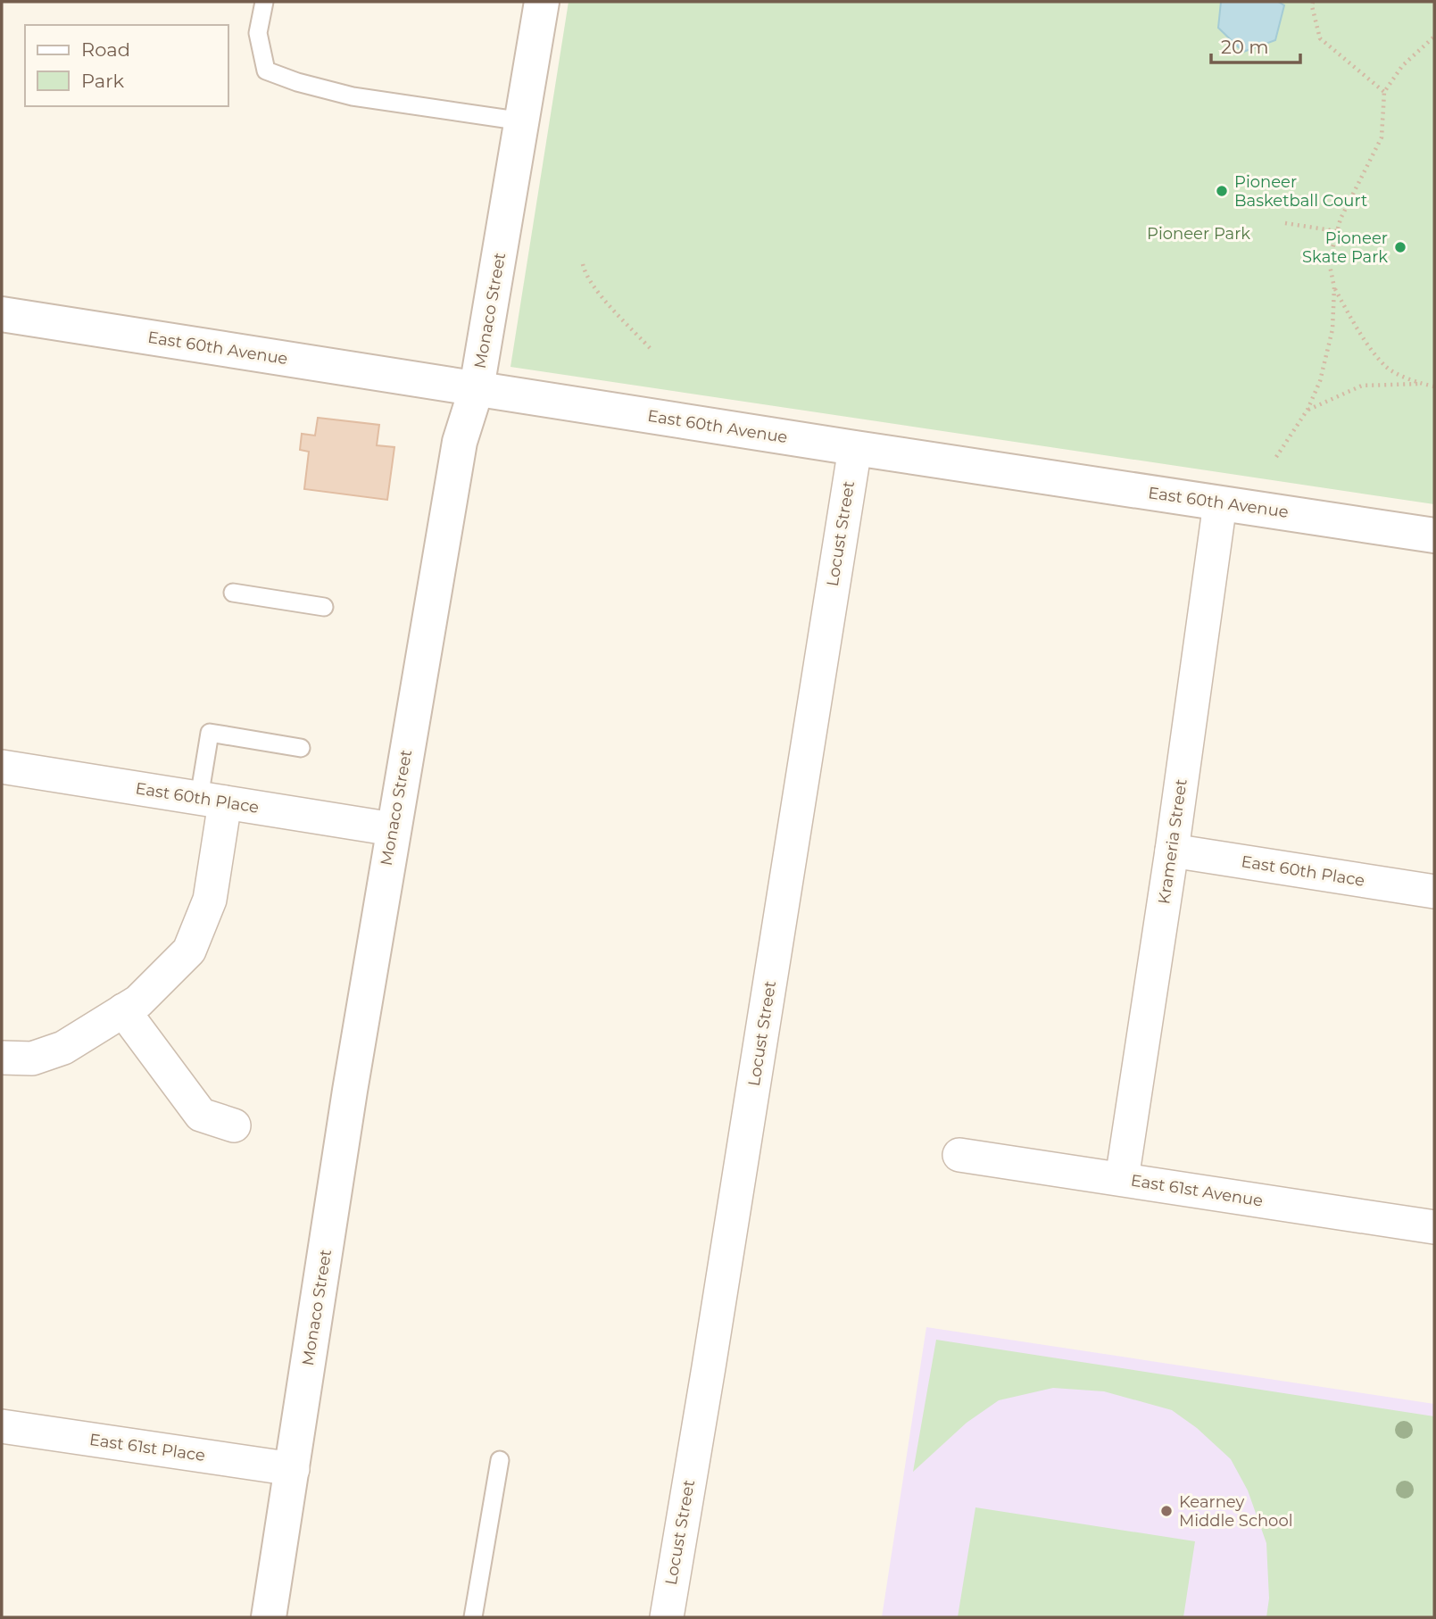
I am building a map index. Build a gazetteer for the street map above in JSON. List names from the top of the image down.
{
  "streets": {
    "street": [
      "Monaco Street",
      "East 60th Avenue",
      "Locust Street",
      "East 60th Place",
      "Krameria Street",
      "East 61st Avenue",
      "East 61st Place"
    ]
  },
  "crossings": [
    ["Monaco Street", "East 60th Avenue"],
    ["Monaco Street", "East 60th Place"],
    ["Monaco Street", "East 61st Place"],
    ["East 60th Avenue", "Locust Street"],
    ["East 60th Avenue", "Krameria Street"],
    ["East 60th Place", "Krameria Street"],
    ["Krameria Street", "East 61st Avenue"]
  ],
  "parks": ["Pioneer Park"],
  "places": ["Pioneer Basketball Court", "Pioneer Skate Park", "Kearney Middle School"],
  "legend": ["Road", "Park"],
  "scale_bar": "20 m"
}
